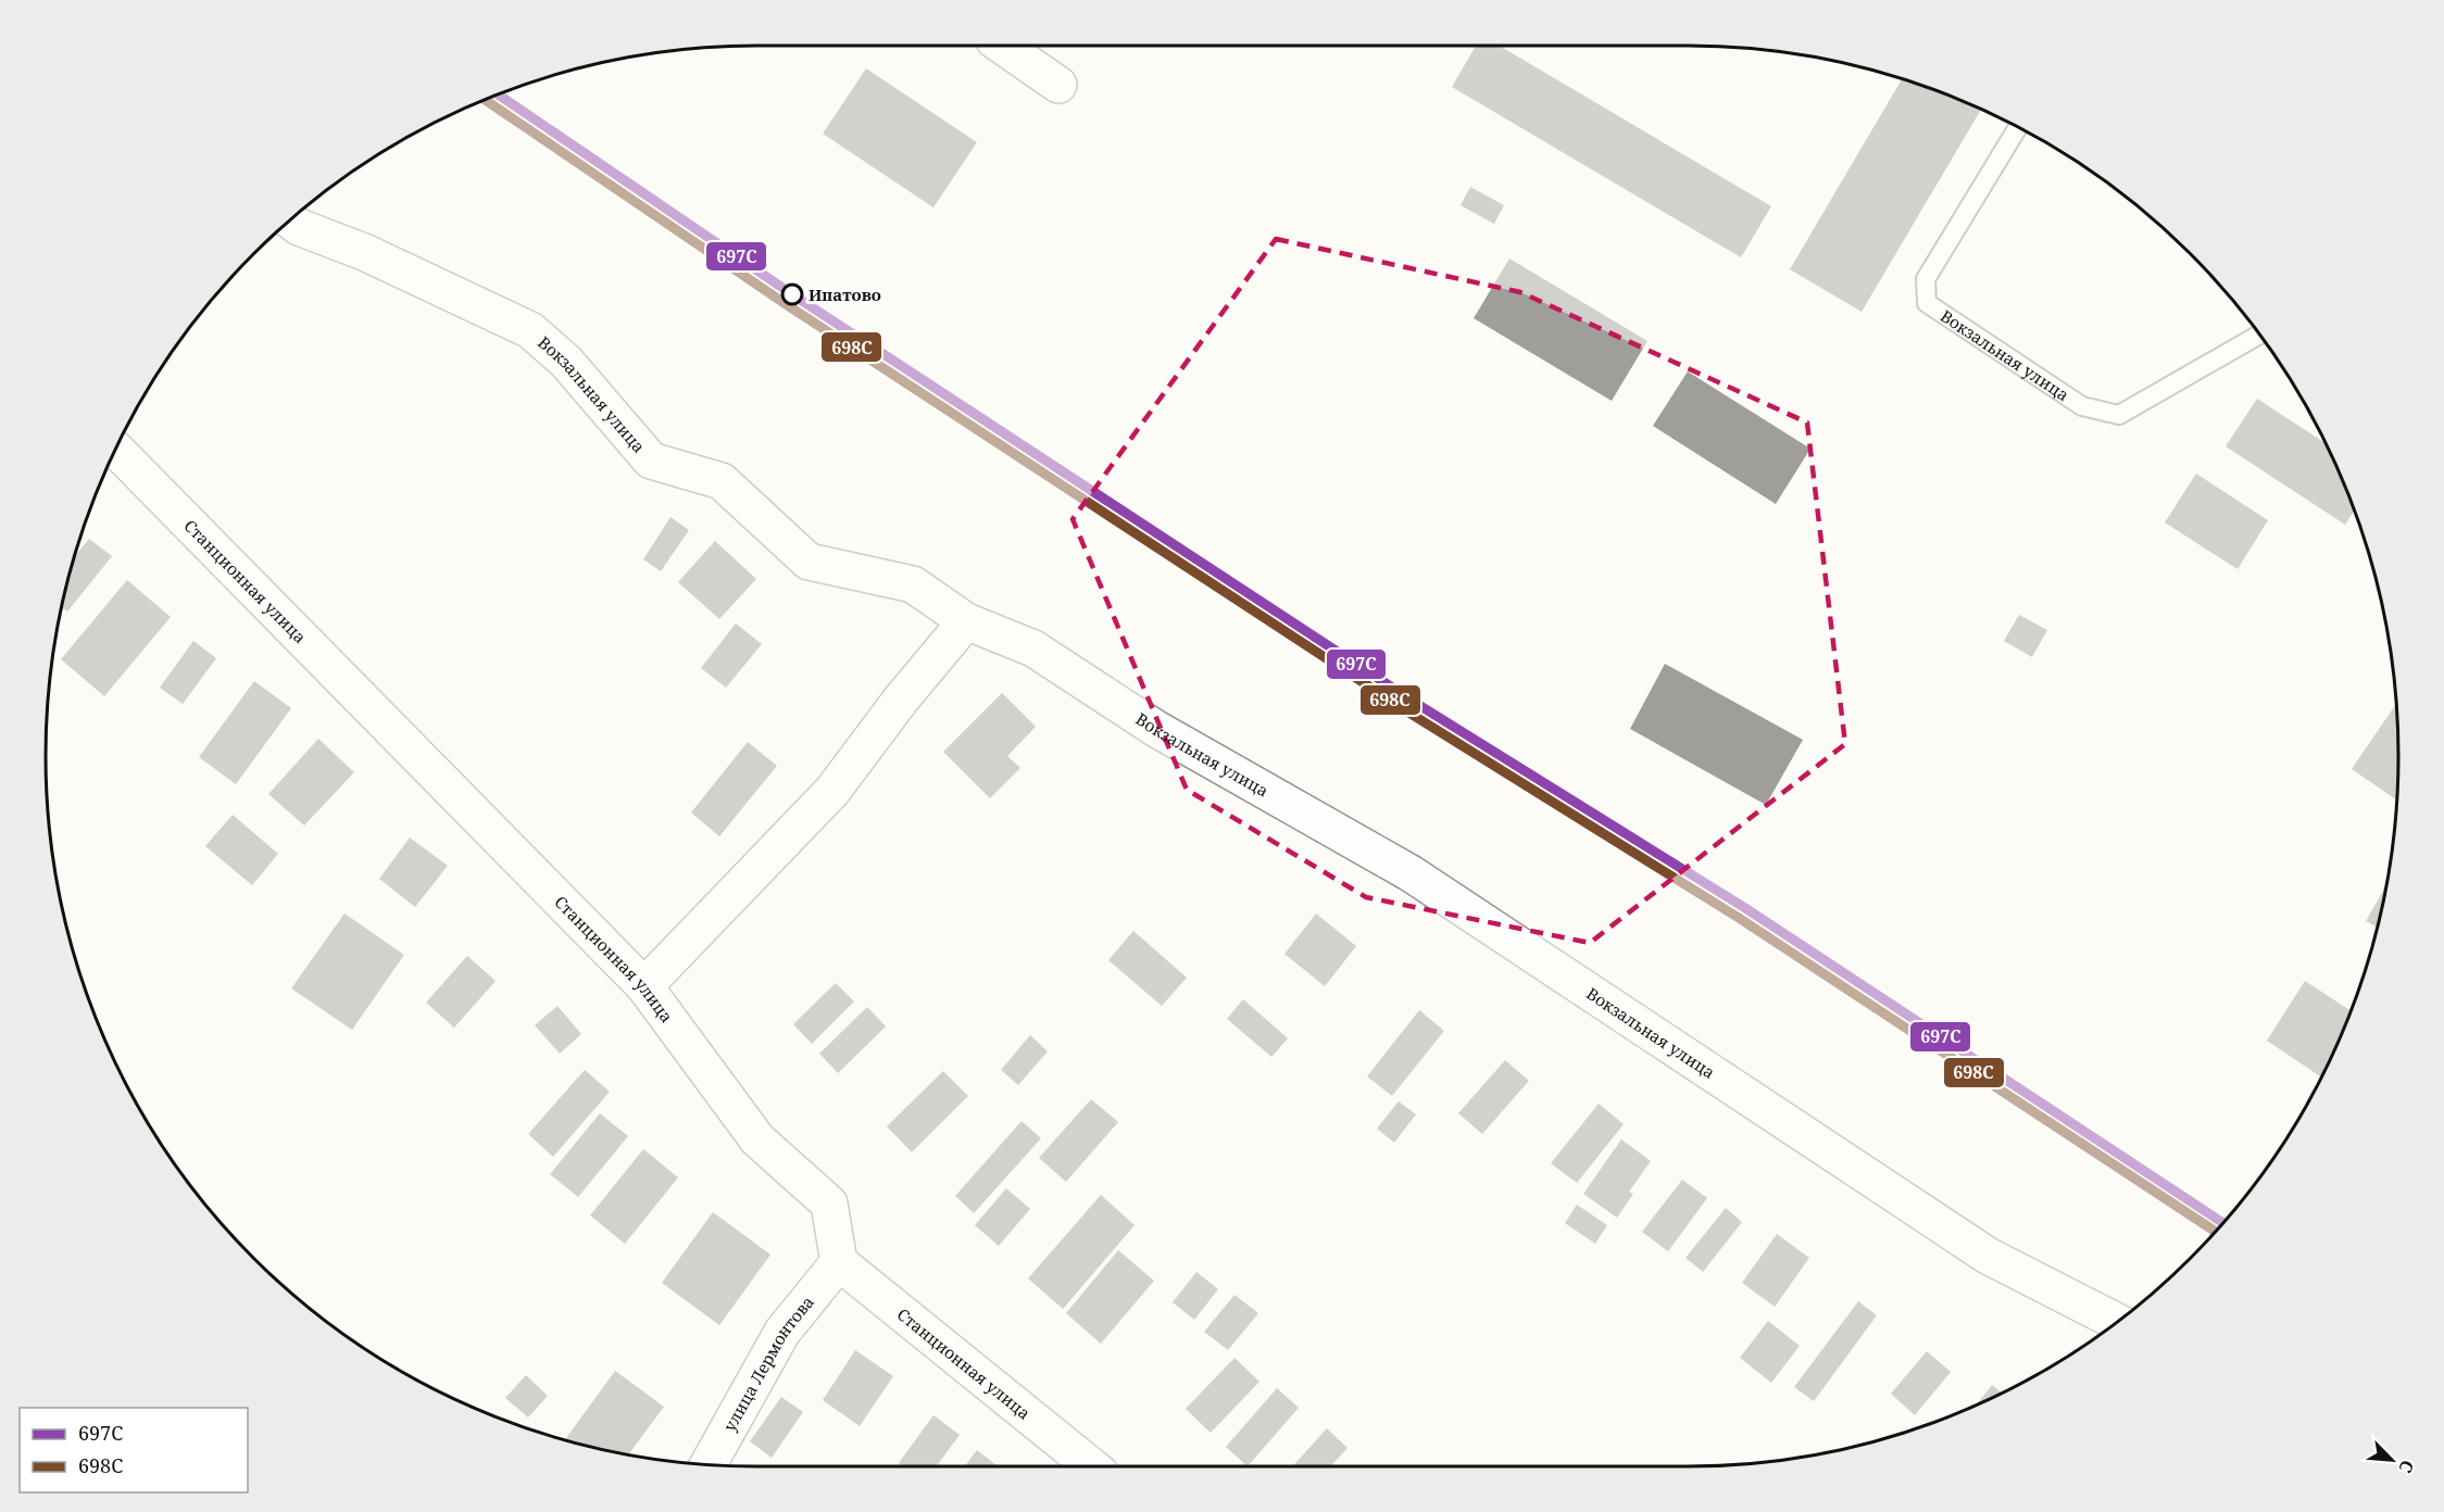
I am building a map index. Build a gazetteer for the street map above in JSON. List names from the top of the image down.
{
  "streets": {
    "street": ["Вокзальная улица", "Станционная улица", "улица Лермонтова"]
  },
  "crossings": [
    ["Станционная улица", "улица Лермонтова"]
  ],
  "places": ["Ипатово"],
  "lines": ["transit line 697С", "transit line 698С"],
  "legend": ["697С", "698С"],
  "north": "bottom right"
}
